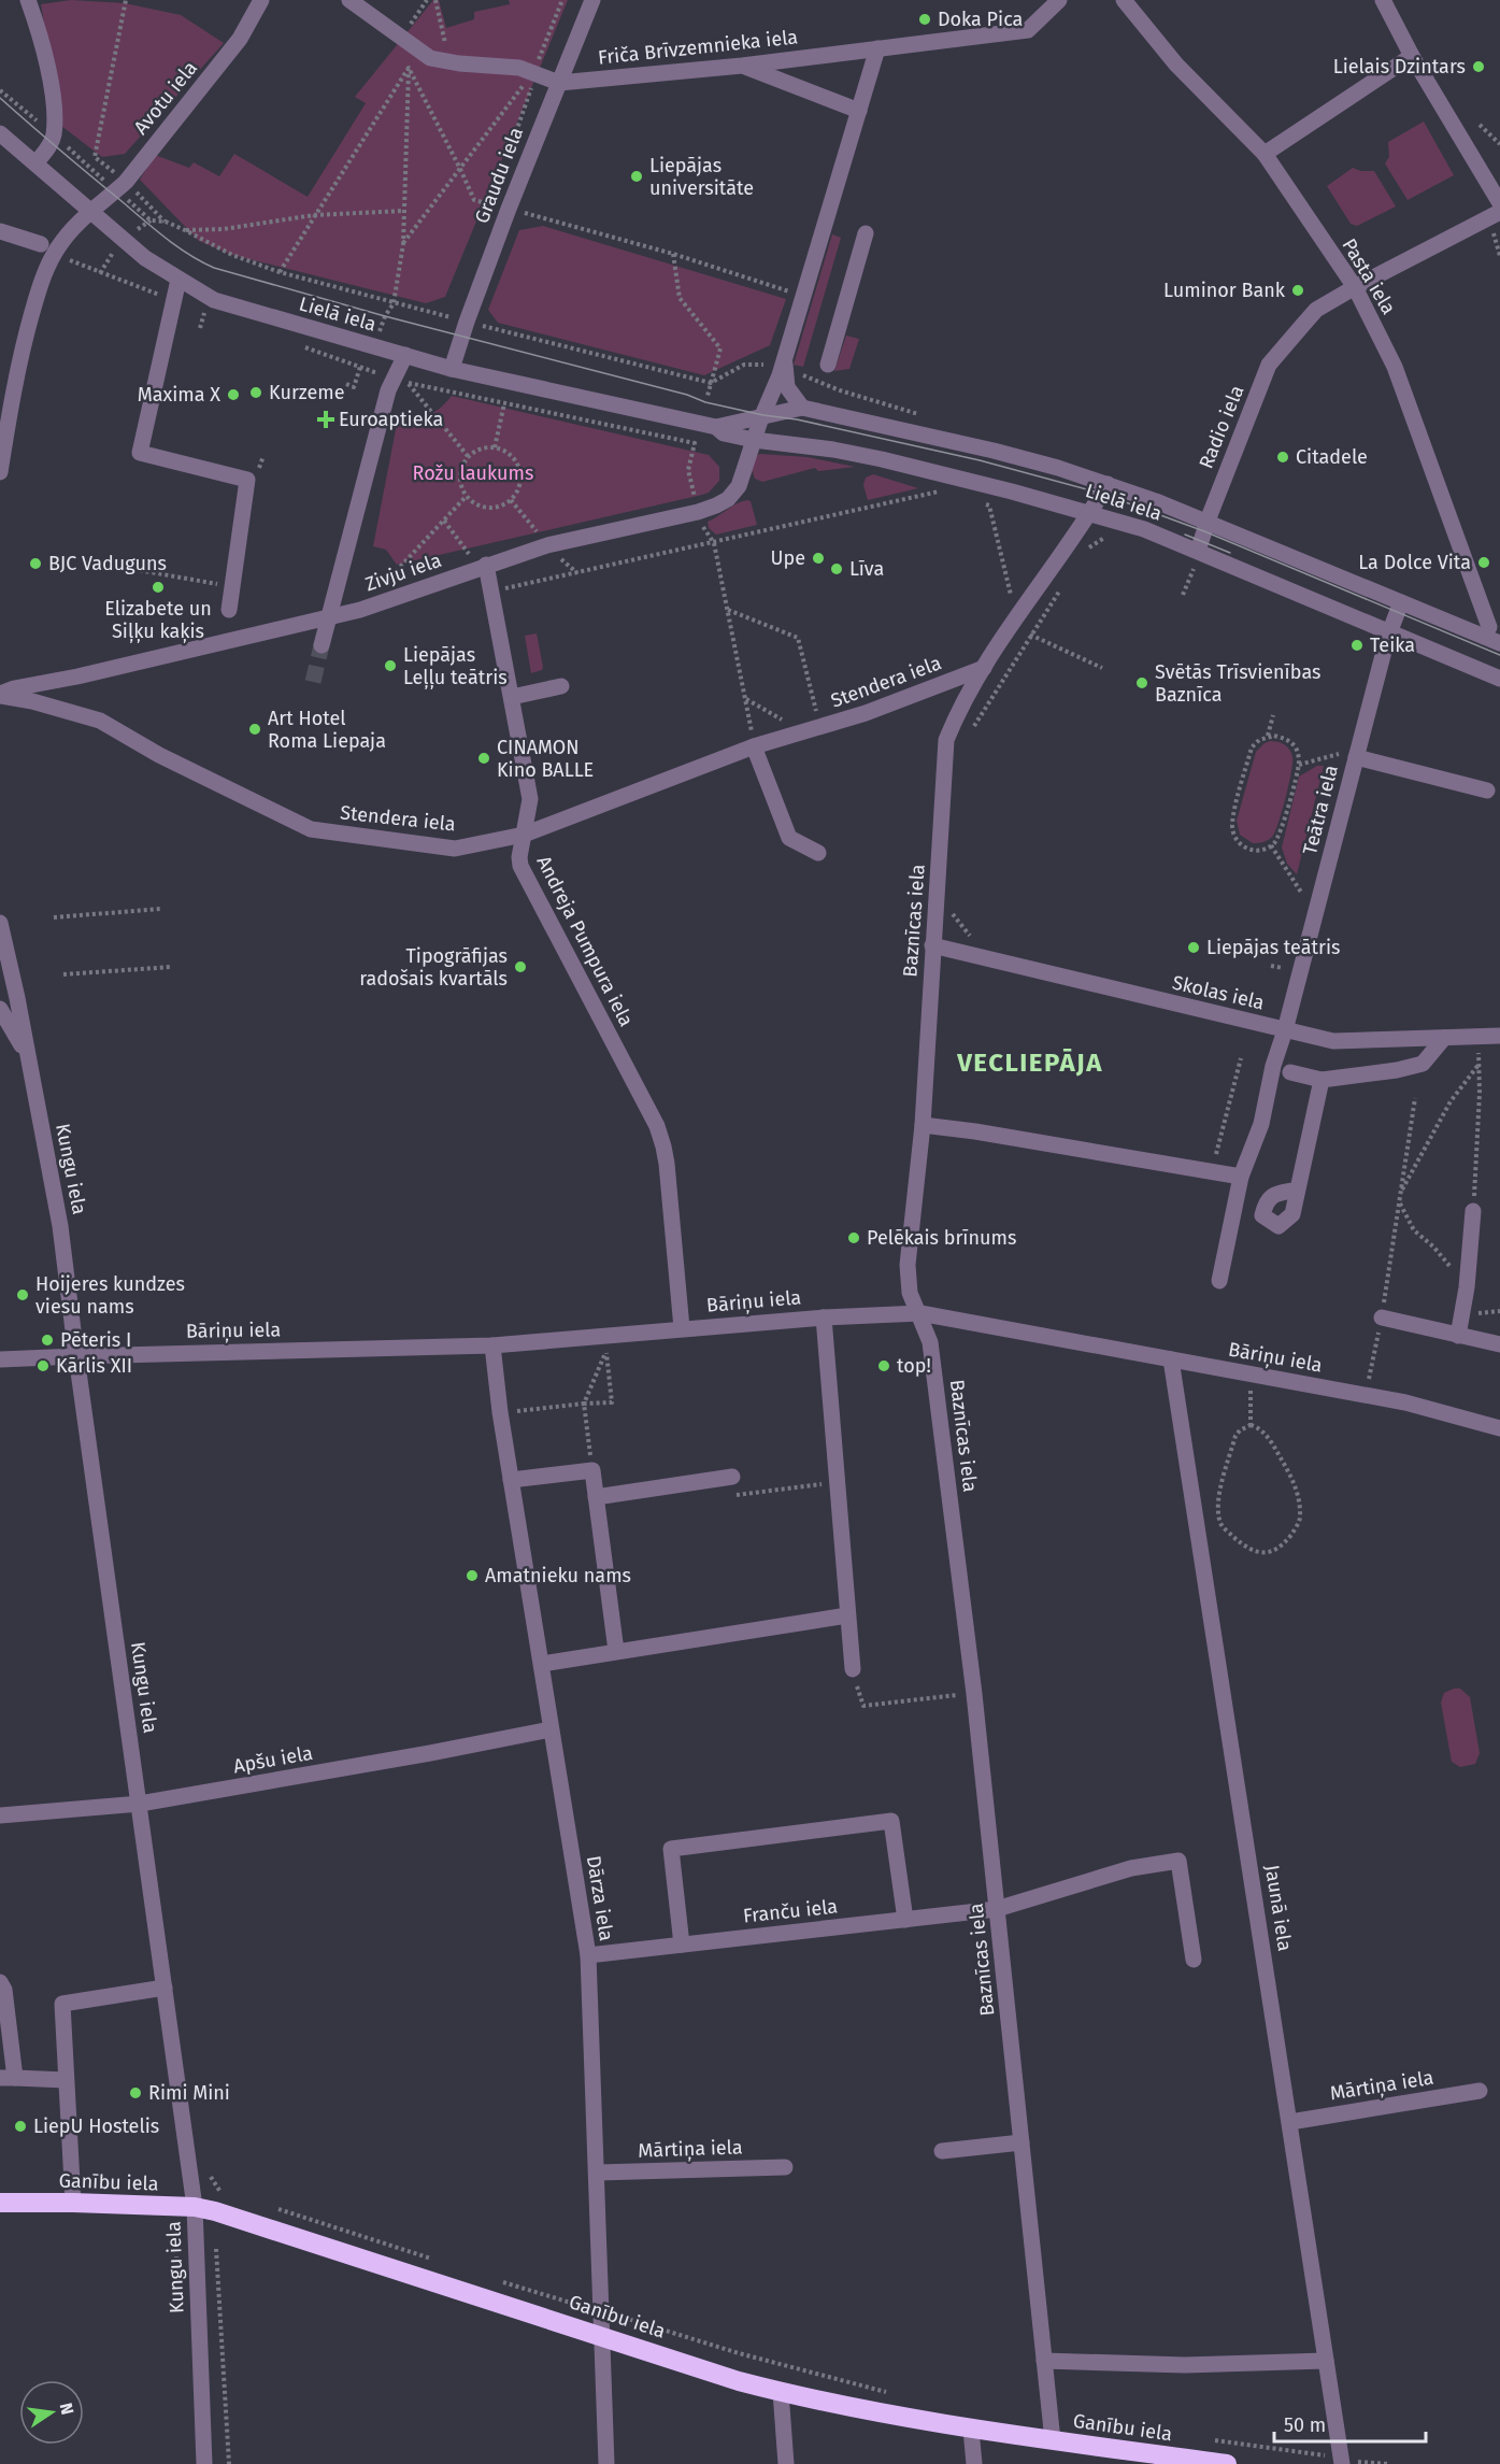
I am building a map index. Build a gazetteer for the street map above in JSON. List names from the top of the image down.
{
  "streets": {
    "highway": ["Ganību iela"],
    "street": [
      "Friča Brīvzemnieka iela",
      "Avotu iela",
      "Graudu iela",
      "Pasta iela",
      "Lielā iela",
      "Radio iela",
      "Zivju iela",
      "Stendera iela",
      "Teātra iela",
      "Baznīcas iela",
      "Andreja Pumpura iela",
      "Skolas iela",
      "Kungu iela",
      "Bāriņu iela",
      "Apšu iela",
      "Dārza iela",
      "Jaunā iela",
      "Franču iela",
      "Mārtiņa iela"
    ]
  },
  "crossings": [
    ["Friča Brīvzemnieka iela", "Graudu iela"],
    ["Friča Brīvzemnieka iela", "Zivju iela"],
    ["Avotu iela", "Lielā iela"],
    ["Graudu iela", "Lielā iela"],
    ["Pasta iela", "Radio iela"],
    ["Lielā iela", "Radio iela"],
    ["Lielā iela", "Zivju iela"],
    ["Lielā iela", "Teātra iela"],
    ["Lielā iela", "Baznīcas iela"],
    ["Zivju iela", "Stendera iela"],
    ["Zivju iela", "Andreja Pumpura iela"],
    ["Stendera iela", "Baznīcas iela"],
    ["Stendera iela", "Andreja Pumpura iela"],
    ["Teātra iela", "Skolas iela"],
    ["Baznīcas iela", "Skolas iela"],
    ["Baznīcas iela", "Bāriņu iela"],
    ["Baznīcas iela", "Franču iela"],
    ["Baznīcas iela", "Ganību iela"],
    ["Andreja Pumpura iela", "Bāriņu iela"],
    ["Kungu iela", "Bāriņu iela"],
    ["Kungu iela", "Apšu iela"],
    ["Kungu iela", "Ganību iela"],
    ["Bāriņu iela", "Dārza iela"],
    ["Bāriņu iela", "Jaunā iela"],
    ["Apšu iela", "Dārza iela"],
    ["Dārza iela", "Franču iela"],
    ["Dārza iela", "Mārtiņa iela"],
    ["Dārza iela", "Ganību iela"],
    ["Jaunā iela", "Mārtiņa iela"]
  ],
  "districts": ["VECLIEPĀJA"],
  "parks": ["Rožu laukums"],
  "places": {
    "other": [
      "Doka Pica",
      "Lielais Dzintars",
      "Liepājas universitāte",
      "Luminor Bank",
      "Kurzeme",
      "Maxima X",
      "Citadele",
      "Upe",
      "La Dolce Vita",
      "BJC Vaduguns",
      "Līva",
      "Elizabete un Siļķu kaķis",
      "Teika",
      "Liepājas Leļļu teātris",
      "Svētās Trīsvienības Baznīca",
      "Art Hotel Roma Liepaja",
      "CINAMON Kino BALLE",
      "Liepājas teātris",
      "Tipogrāfijas radošais kvartāls",
      "Pelēkais brīnums",
      "Hoijeres kundzes viesu nams",
      "Pēteris I",
      "Kārlis XII",
      "top!",
      "Amatnieku nams",
      "Rimi Mini",
      "LiepU Hostelis"
    ],
    "health": ["Euroaptieka"]
  },
  "scale_bar": "50 m",
  "north": "right"
}
